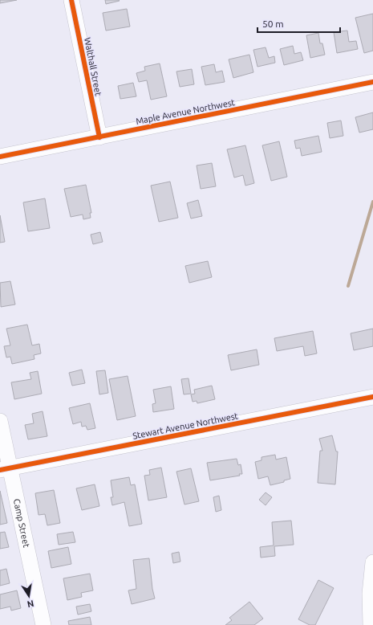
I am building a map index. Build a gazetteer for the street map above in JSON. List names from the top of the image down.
{
  "streets": {
    "street": [
      "Walthall Street",
      "Maple Avenue Northwest",
      "Stewart Avenue Northwest",
      "Camp Street"
    ]
  },
  "crossings": [
    ["Walthall Street", "Maple Avenue Northwest"],
    ["Stewart Avenue Northwest", "Camp Street"]
  ],
  "scale_bar": "50 m",
  "north": "bottom"
}
